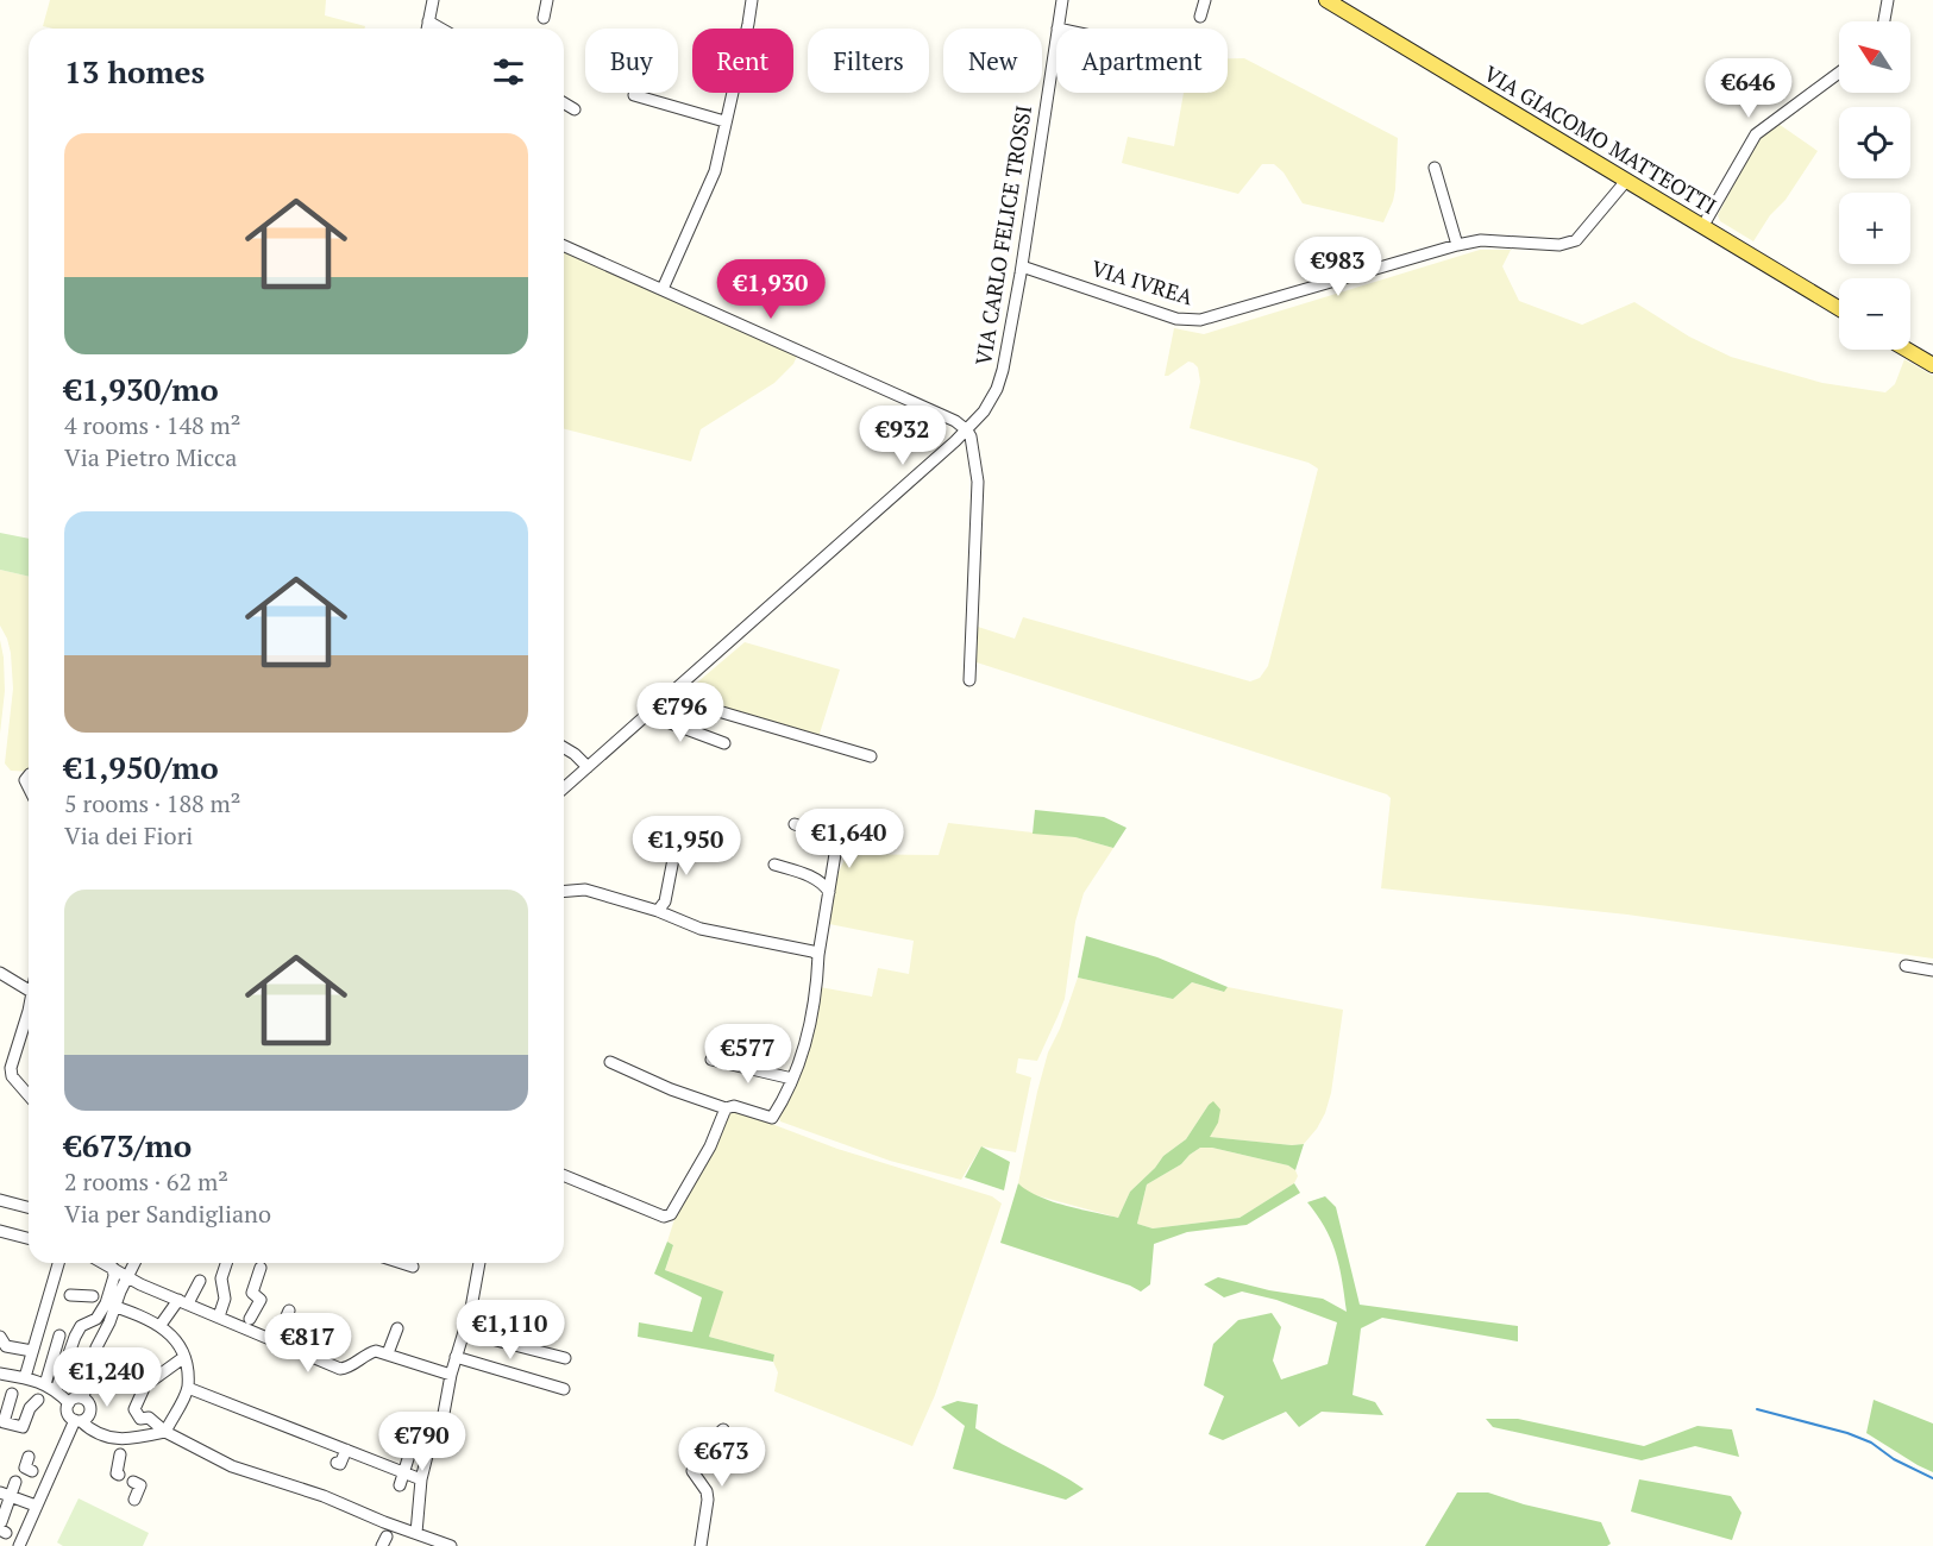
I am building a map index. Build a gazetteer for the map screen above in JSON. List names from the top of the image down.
{
  "streets": {
    "main road": ["VIA GIACOMO MATTEOTTI"],
    "street": ["VIA CARLO FELICE TROSSI", "VIA IVREA"]
  },
  "crossings": [
    ["VIA GIACOMO MATTEOTTI", "VIA IVREA"],
    ["VIA CARLO FELICE TROSSI", "VIA IVREA"]
  ],
  "north": "top left",
  "page": {
    "map_buttons": ["+", "−"],
    "chip": [
      "Buy",
      "Rent",
      "Filters",
      "New",
      "Apartment"
    ],
    "heading": "13 homes",
    "price": [
      "€646",
      "€983",
      "€1,930",
      "€932",
      "€796",
      "€1,640",
      "€1,950",
      "€577",
      "€1,110",
      "€817",
      "€1,240",
      "€790",
      "€673"
    ],
    "list": [
      {
        "name": "€1,930/mo",
        "note": "4 rooms · 148 m² · Via Pietro Micca"
      },
      {
        "name": "€1,950/mo",
        "note": "5 rooms · 188 m² · Via dei Fiori"
      },
      {
        "name": "€673/mo",
        "note": "2 rooms · 62 m² · Via per Sandigliano"
      }
    ]
  }
}
